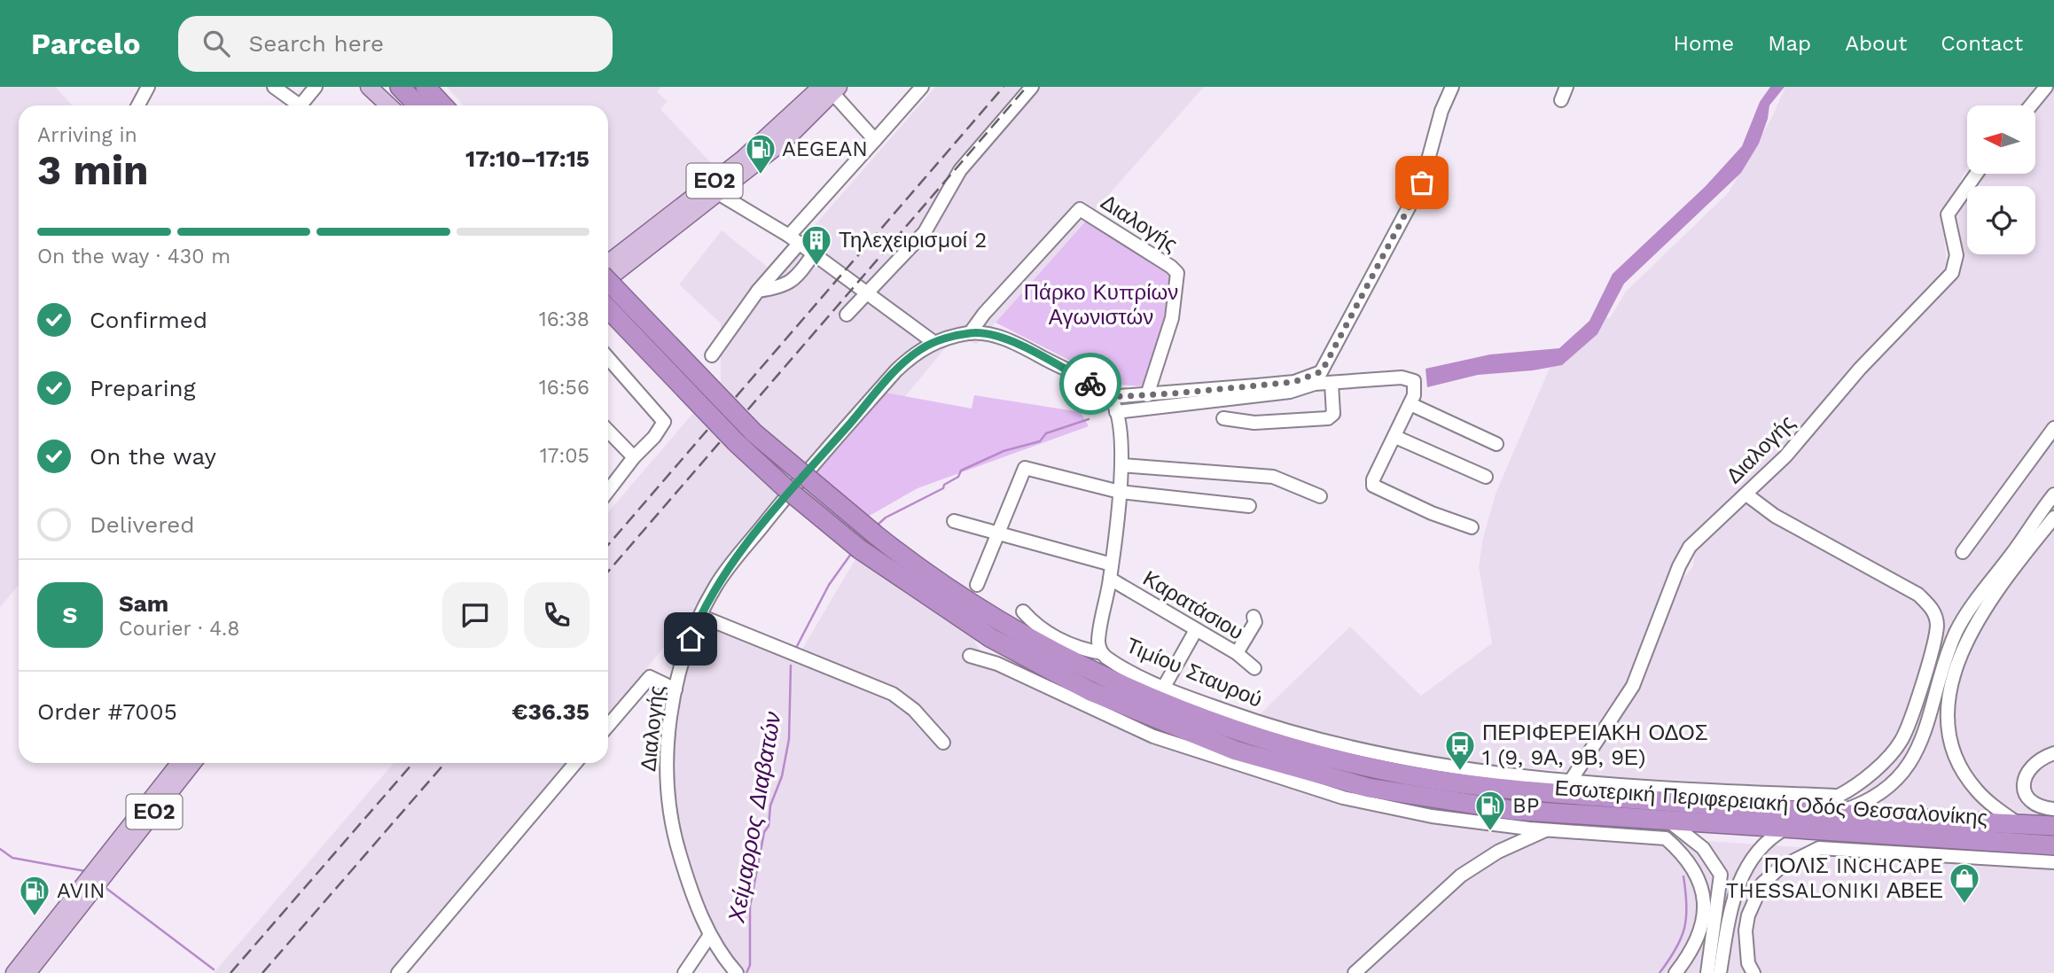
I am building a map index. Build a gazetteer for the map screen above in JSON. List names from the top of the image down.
{
  "streets": {
    "highway": ["Εσωτερική Περιφερειακή Οδός Θεσσαλονίκης"],
    "main road": ["ΕΟ2"],
    "street": ["Διαλογής", "Καρατάσιου", "Τιμίου Σταυρού"]
  },
  "crossings": [
    ["Διαλογής", "Τιμίου Σταυρού"],
    ["Καρατάσιου", "Τιμίου Σταυρού"]
  ],
  "water": ["Χείμαρρος Διαβατών"],
  "parks": ["Πάρκο Κυπρίων Αγωνιστών"],
  "places": {
    "fuel station": ["AEGEAN", "BP", "AVIN"],
    "building": ["Τηλεχειρισμοί 2"],
    "bus stop": ["ΠΕΡΙΦΕΡΕΙΑΚΗ ΟΔΟΣ 1 (9, 9Α, 9Β, 9Ε)"],
    "shop": ["ΠΟΛΙΣ INCHCAPE THESSALONIKI ΑΒΕΕ"]
  },
  "north": "left",
  "page": {
    "header": "Parcelo",
    "search": "Search here",
    "nav": [
      "Home",
      "Map",
      "About",
      "Contact"
    ],
    "heading": ["3 min", "Arriving in", "17:10–17:15"],
    "panel": [
      "Sam",
      "Courier · 4.8",
      "Order #7005",
      "€36.35"
    ],
    "bar": "On the way · 430 m",
    "list": [
      ["Confirmed", "16:38"],
      ["Preparing", "16:56"],
      ["On the way", "17:05"],
      "Delivered"
    ],
    "round": "S"
  }
}
